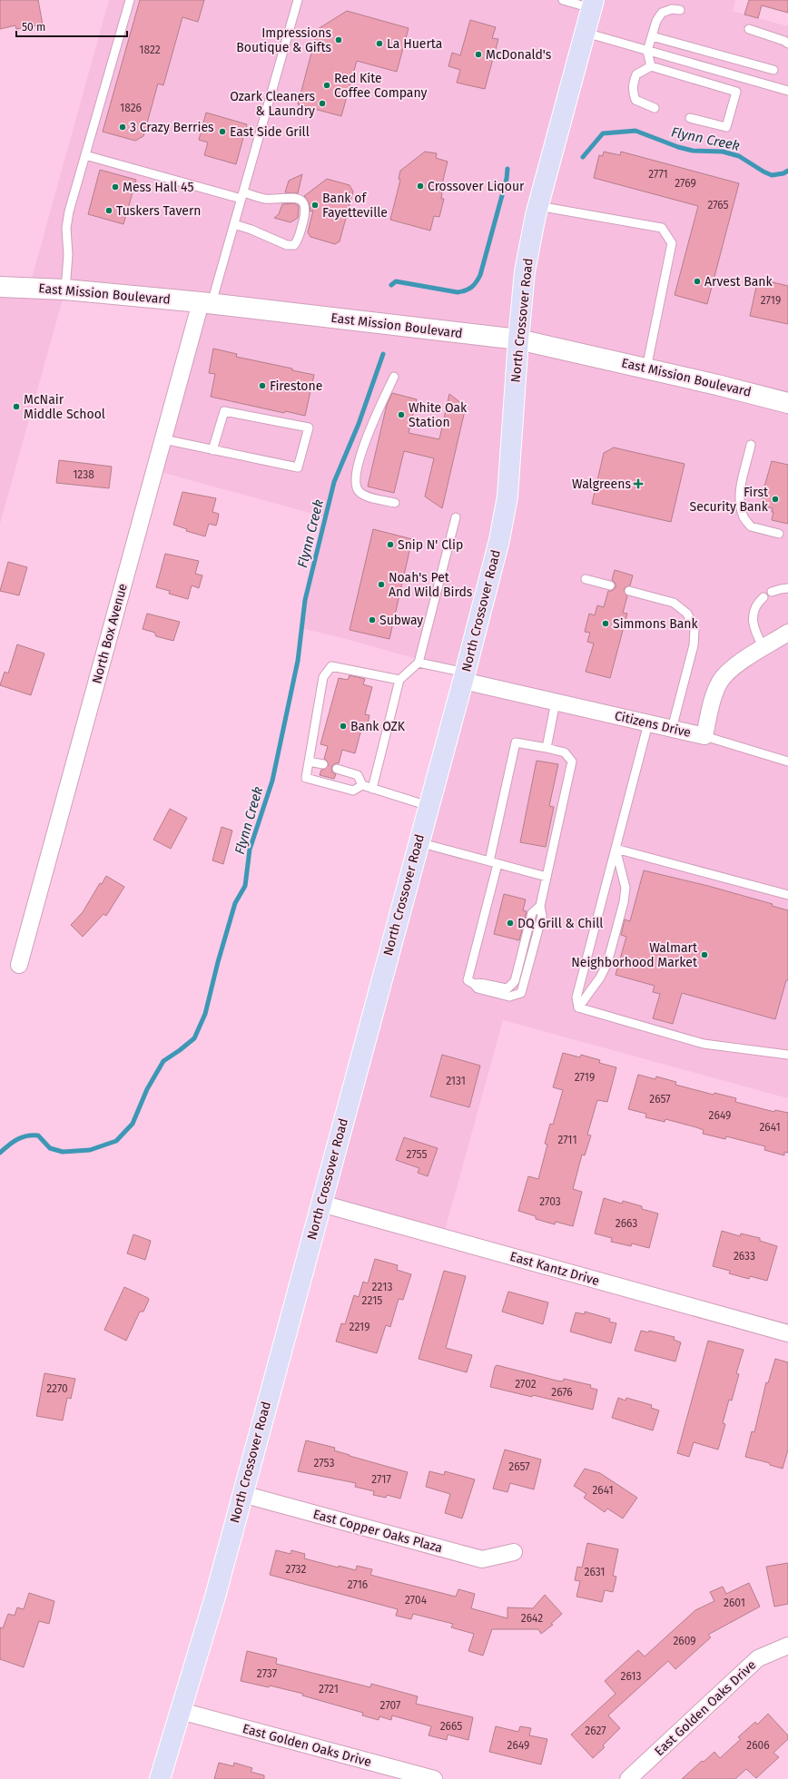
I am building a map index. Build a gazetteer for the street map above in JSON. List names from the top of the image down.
{
  "streets": {
    "main road": ["East Mission Boulevard", "North Crossover Road"],
    "street": [
      "North Box Avenue",
      "Citizens Drive",
      "East Kantz Drive",
      "East Copper Oaks Plaza",
      "East Golden Oaks Drive"
    ]
  },
  "crossings": [
    ["East Mission Boulevard", "North Crossover Road"],
    ["East Mission Boulevard", "North Box Avenue"],
    ["North Crossover Road", "Citizens Drive"],
    ["North Crossover Road", "East Kantz Drive"],
    ["North Crossover Road", "East Copper Oaks Plaza"],
    ["North Crossover Road", "East Golden Oaks Drive"]
  ],
  "water": ["Flynn Creek"],
  "places": {
    "other": [
      "Impressions Boutique & Gifts",
      "La Huerta",
      "McDonald's",
      "Red Kite Coffee Company",
      "Ozark Cleaners & Laundry",
      "3 Crazy Berries",
      "East Side Grill",
      "Crossover Liqour",
      "Mess Hall 45",
      "Bank of Fayetteville",
      "Tuskers Tavern",
      "Arvest Bank",
      "Firestone",
      "McNair Middle School",
      "White Oak Station",
      "First Security Bank",
      "Snip N' Clip",
      "Noah's Pet And Wild Birds",
      "Subway",
      "Simmons Bank",
      "Bank OZK",
      "DQ Grill & Chill",
      "Walmart Neighborhood Market"
    ],
    "health": ["Walgreens"]
  },
  "house_numbers": [
    "1822",
    "1826",
    "2771",
    "2769",
    "2765",
    "2719",
    "1238",
    "2719",
    "2131",
    "2657",
    "2649",
    "2641",
    "2711",
    "2755",
    "2703",
    "2663",
    "2633",
    "2213",
    "2215",
    "2219",
    "2702",
    "2270",
    "2676",
    "2753",
    "2657",
    "2717",
    "2641",
    "2732",
    "2631",
    "2716",
    "2704",
    "2601",
    "2642",
    "2609",
    "2737",
    "2613",
    "2721",
    "2707",
    "2665",
    "2627",
    "2649",
    "2606"
  ],
  "scale_bar": "50 m"
}
